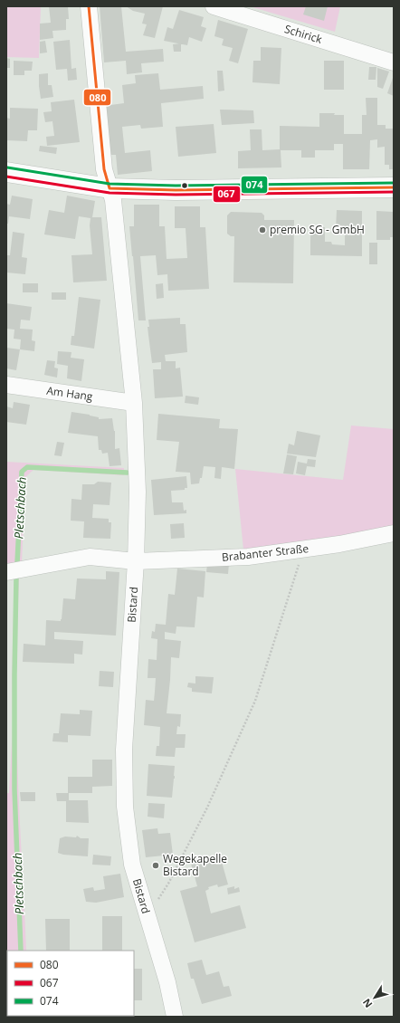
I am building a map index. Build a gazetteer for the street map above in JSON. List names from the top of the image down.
{
  "streets": {
    "street": [
      "Schirick",
      "Am Hang",
      "Brabanter Straße",
      "Bistard"
    ]
  },
  "crossings": [
    ["Am Hang", "Bistard"],
    ["Brabanter Straße", "Bistard"]
  ],
  "water": ["Pletschbach"],
  "places": ["premio SG - GmbH", "Wegekapelle Bistard"],
  "lines": ["transit line 080", "transit line 074", "transit line 067"],
  "legend": ["080", "067", "074"],
  "north": "bottom left"
}
